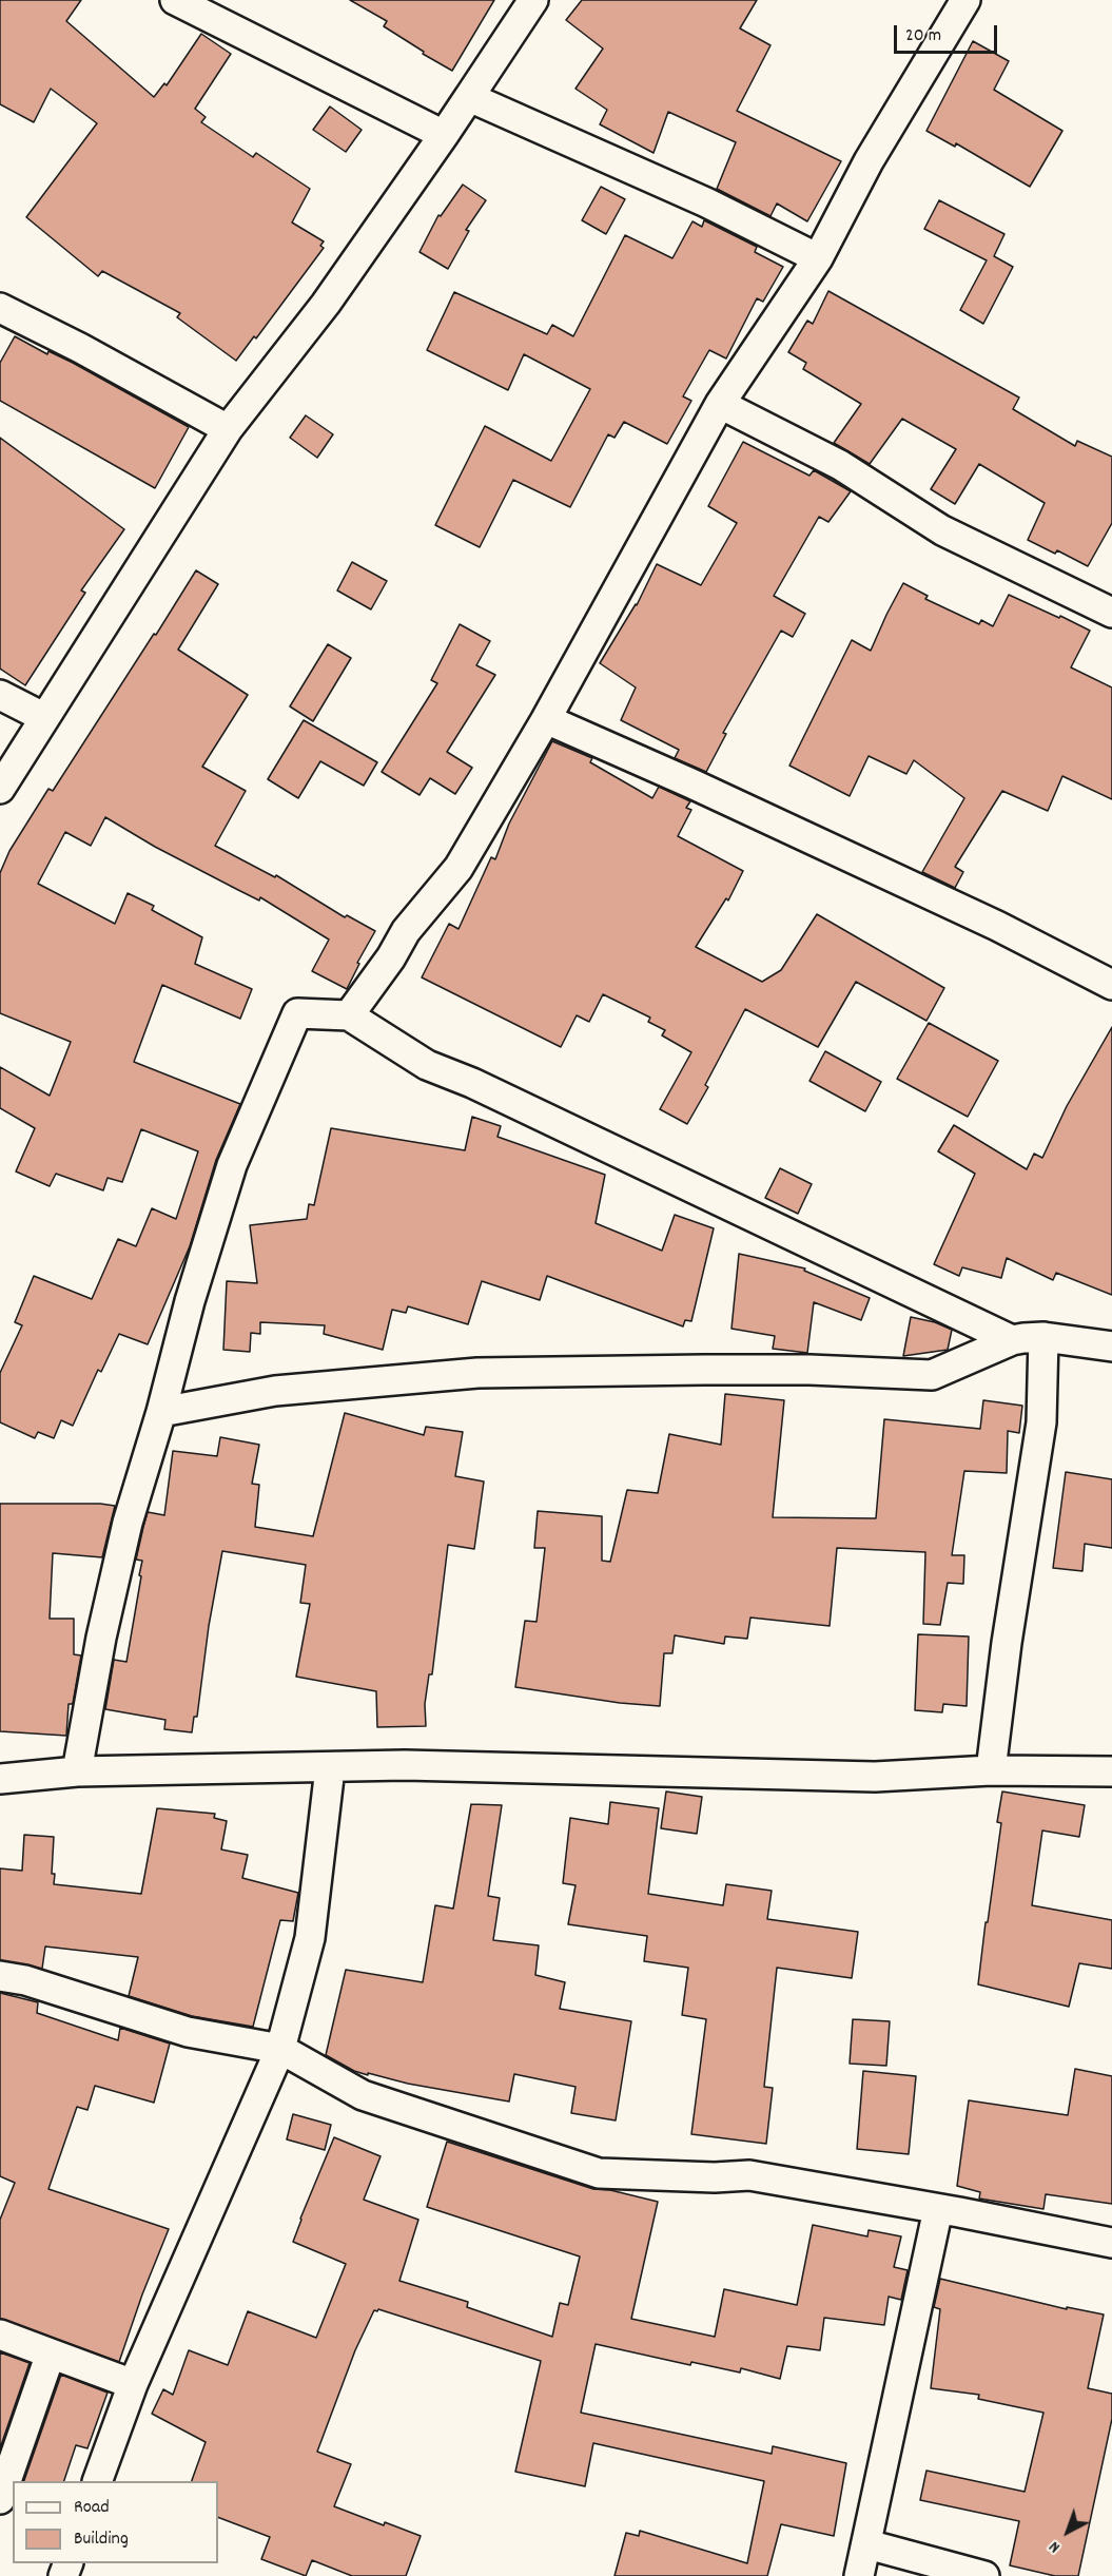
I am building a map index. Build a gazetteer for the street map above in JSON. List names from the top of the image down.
{
  "legend": ["Road", "Building"],
  "scale_bar": "20 m",
  "north": "bottom left"
}
